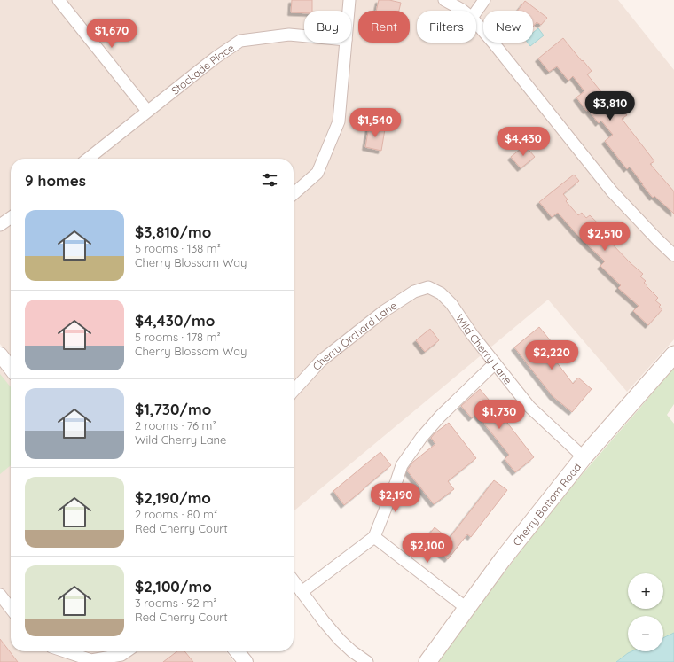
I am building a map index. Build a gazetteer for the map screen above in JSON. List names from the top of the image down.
{
  "streets": {
    "main road": ["Cherry Bottom Road"],
    "street": ["Stockade Place", "Cherry Orchard Lane", "Wild Cherry Lane"]
  },
  "crossings": [
    ["Cherry Orchard Lane", "Wild Cherry Lane"],
    ["Wild Cherry Lane", "Cherry Bottom Road"]
  ],
  "page": {
    "chip": [
      "Buy",
      "Rent",
      "Filters",
      "New"
    ],
    "price": [
      "$1,670",
      "$3,810",
      "$1,540",
      "$4,430",
      "$2,510",
      "$2,220",
      "$1,730",
      "$2,190",
      "$2,100"
    ],
    "heading": "9 homes",
    "list": [
      {
        "name": "$3,810/mo",
        "note": "5 rooms · 138 m² · Cherry Blossom Way"
      },
      {
        "name": "$4,430/mo",
        "note": "5 rooms · 178 m² · Cherry Blossom Way"
      },
      {
        "name": "$1,730/mo",
        "note": "2 rooms · 76 m² · Wild Cherry Lane"
      },
      {
        "name": "$2,190/mo",
        "note": "2 rooms · 80 m² · Red Cherry Court"
      },
      {
        "name": "$2,100/mo",
        "note": "3 rooms · 92 m² · Red Cherry Court"
      }
    ],
    "map_buttons": ["+", "−"]
  }
}
